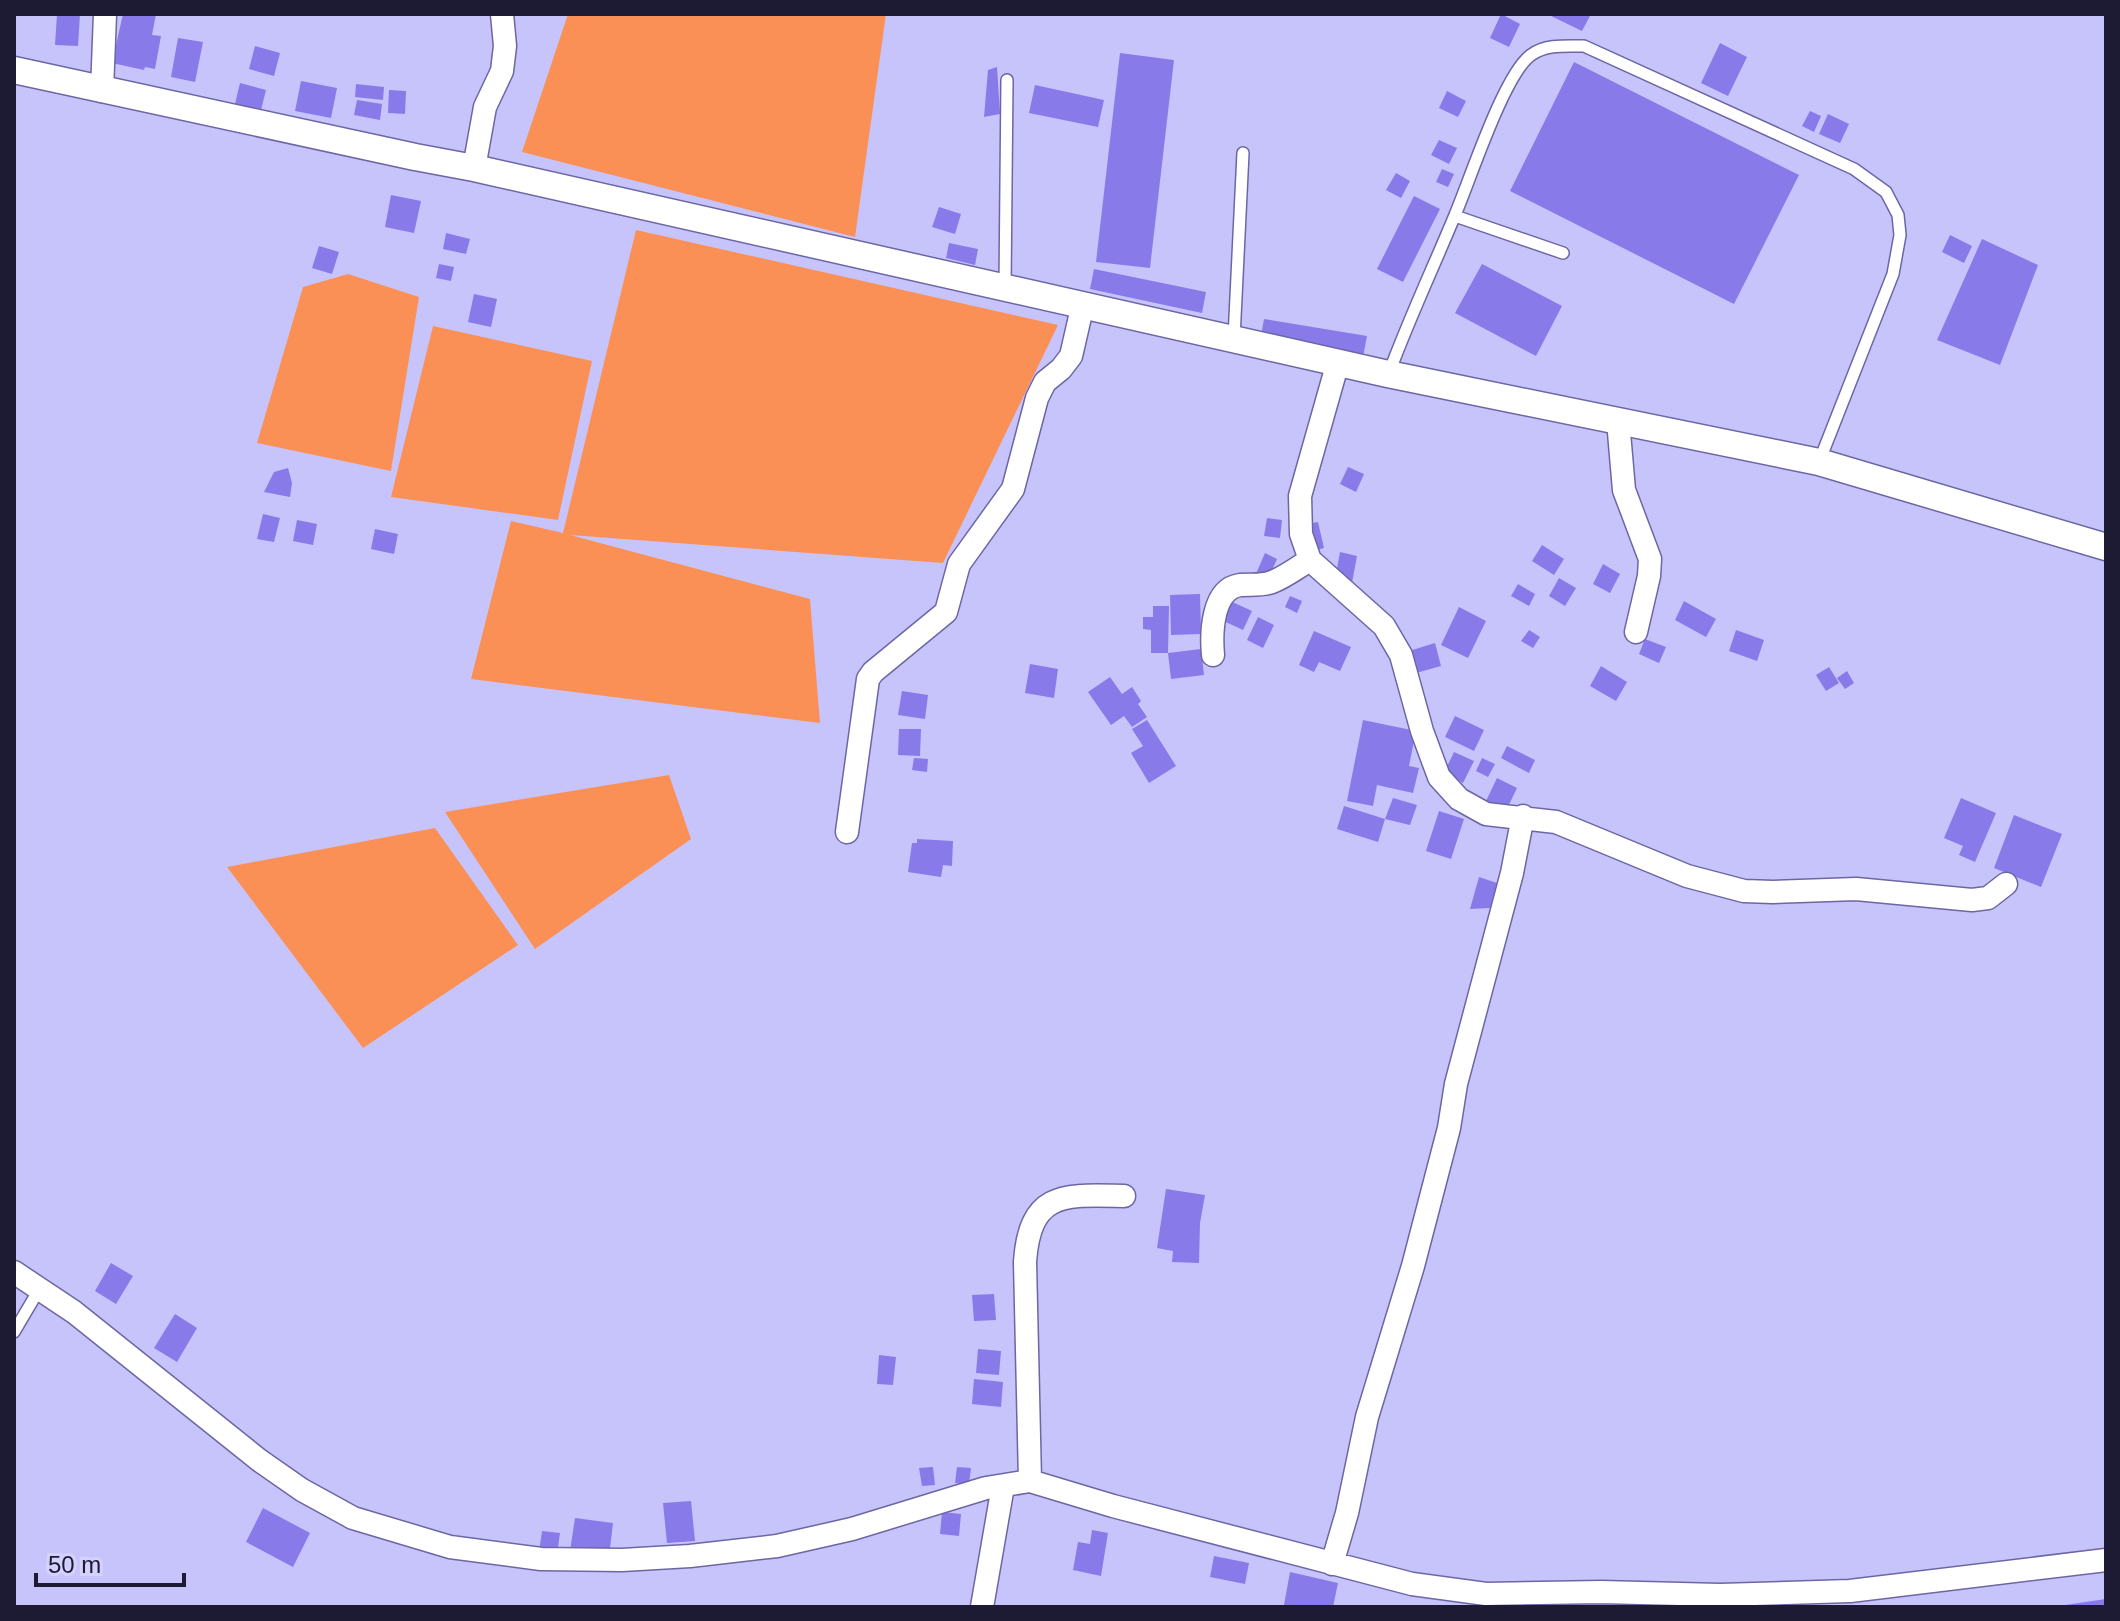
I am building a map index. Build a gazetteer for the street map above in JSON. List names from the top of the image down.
{
  "scale_bar": "50 m"
}
